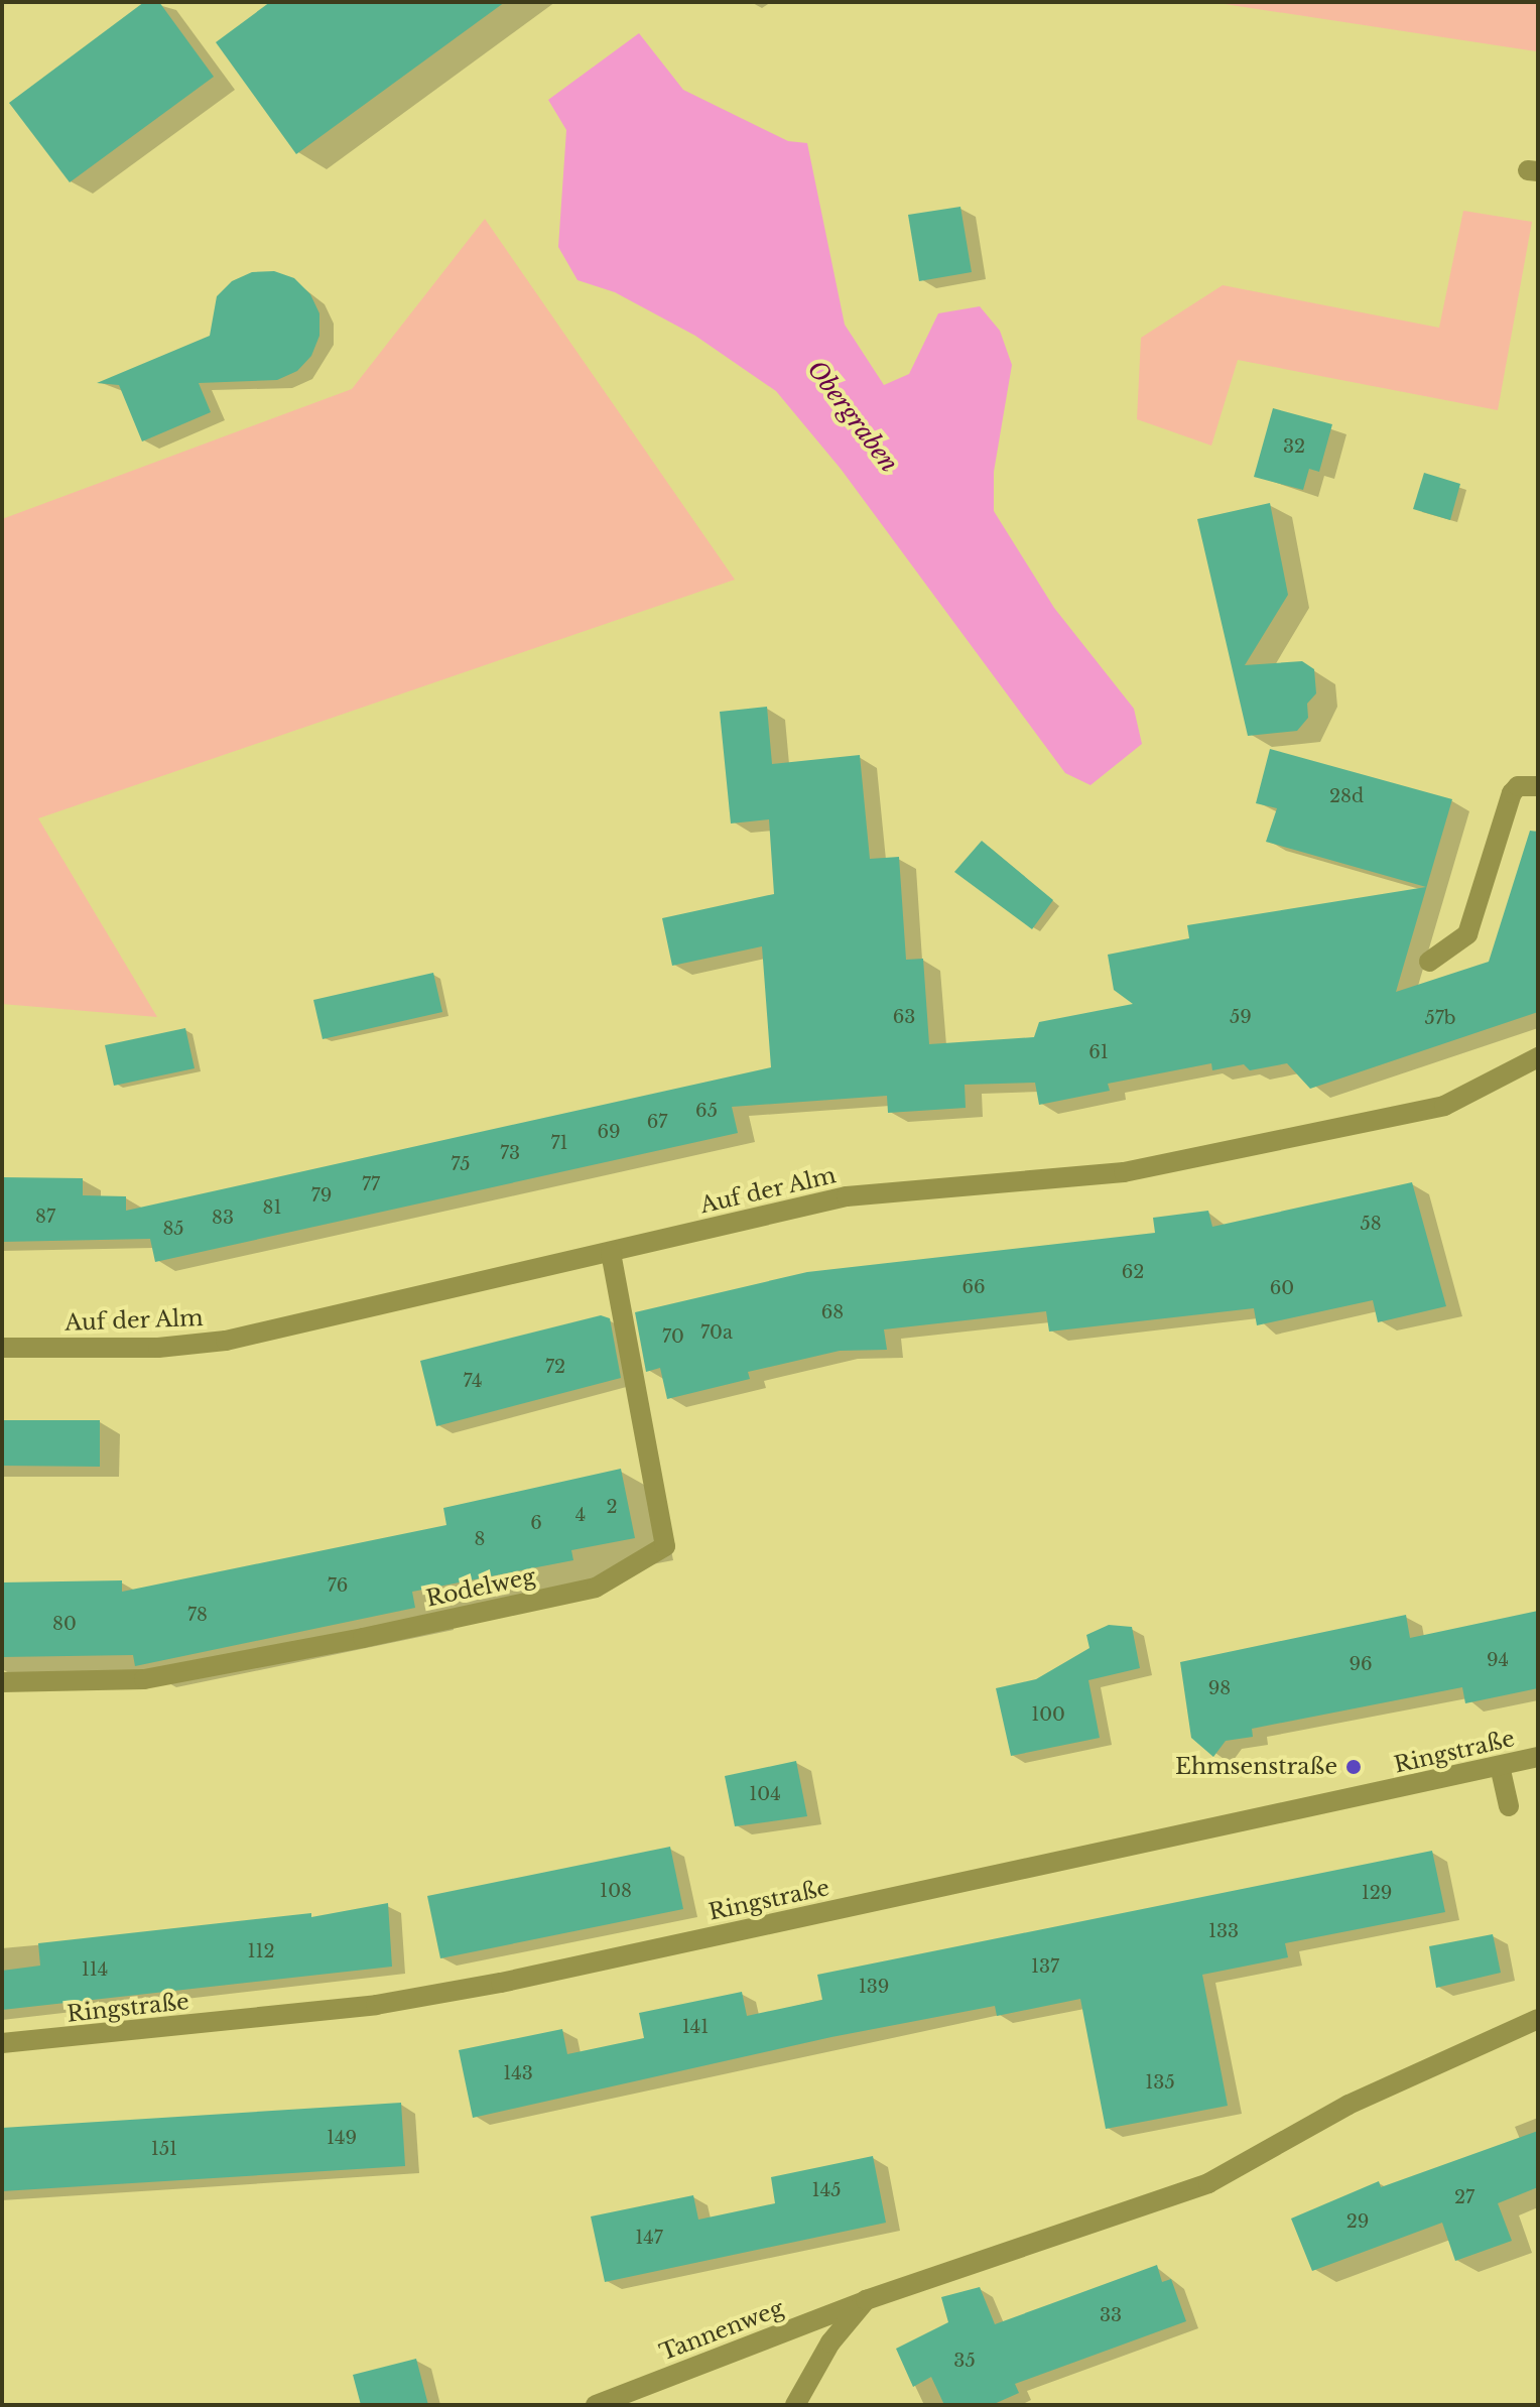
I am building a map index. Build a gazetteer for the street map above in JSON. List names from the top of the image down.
{
  "streets": {
    "street": [
      "Auf der Alm",
      "Rodelweg",
      "Ringstraße",
      "Tannenweg"
    ]
  },
  "crossings": [
    ["Auf der Alm", "Rodelweg"]
  ],
  "water": ["Obergraben"],
  "places": ["Ehmsenstraße"],
  "house_numbers": [
    "32",
    "28d",
    "63",
    "59",
    "57b",
    "61",
    "65",
    "67",
    "69",
    "71",
    "73",
    "75",
    "77",
    "79",
    "81",
    "87",
    "83",
    "58",
    "85",
    "62",
    "66",
    "60",
    "68",
    "70a",
    "70",
    "72",
    "74",
    "2",
    "4",
    "6",
    "8",
    "76",
    "78",
    "80",
    "94",
    "96",
    "98",
    "100",
    "104",
    "108",
    "129",
    "133",
    "112",
    "137",
    "114",
    "139",
    "141",
    "143",
    "135",
    "149",
    "151",
    "145",
    "27",
    "29",
    "147",
    "33",
    "35"
  ]
}
